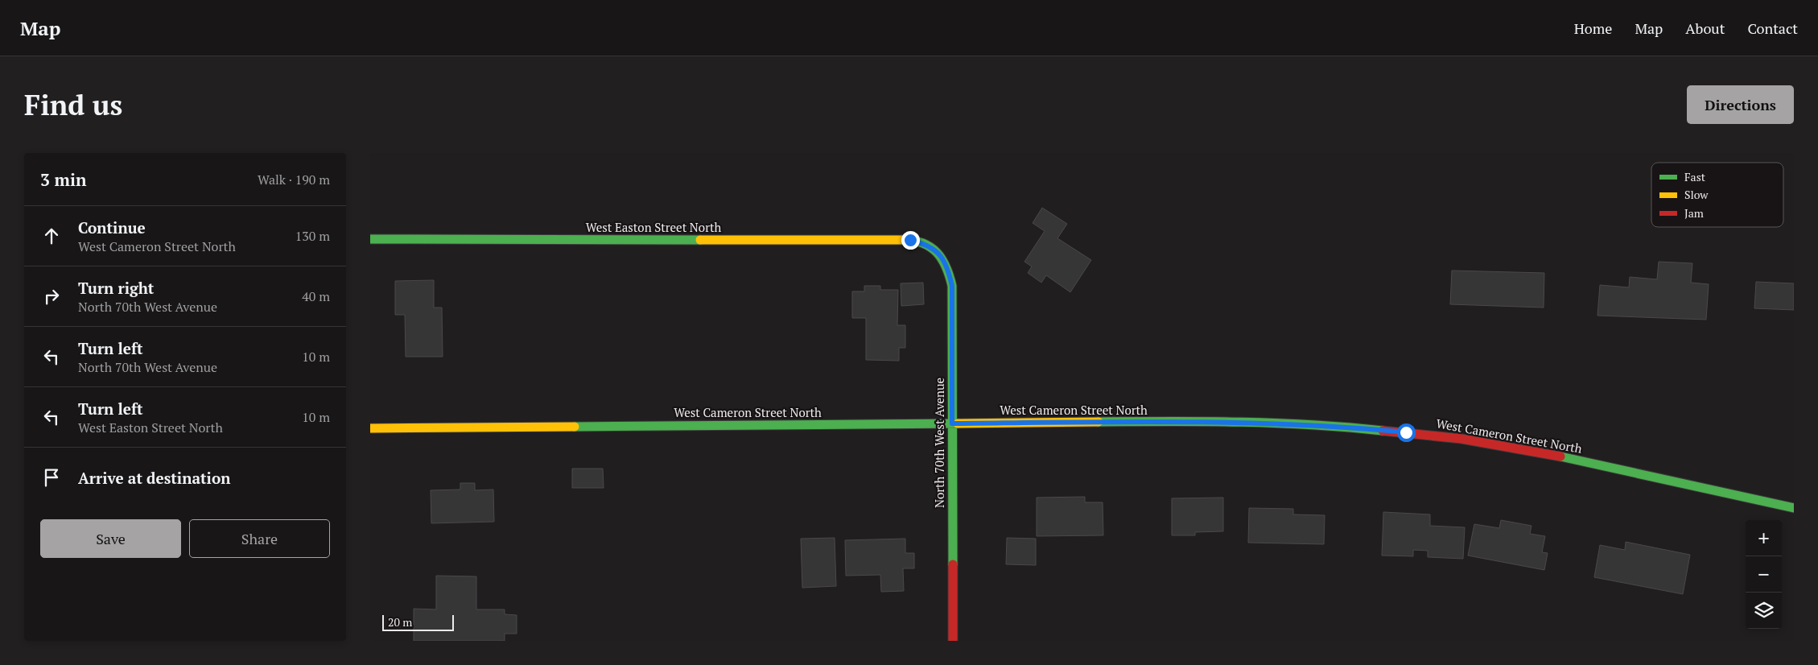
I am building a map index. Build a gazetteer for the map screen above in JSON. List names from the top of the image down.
{
  "streets": {
    "street": ["West Easton Street North", "West Cameron Street North", "North 70th West Avenue"]
  },
  "crossings": [
    ["West Easton Street North", "North 70th West Avenue"],
    ["West Cameron Street North", "North 70th West Avenue"]
  ],
  "legend": ["Fast", "Slow", "Jam"],
  "scale_bar": "20 m",
  "page": {
    "header": "Map",
    "nav": [
      "Home",
      "Map",
      "About",
      "Contact"
    ],
    "buttons": [
      "Directions",
      ["Save", "Share"]
    ],
    "title": "Find us",
    "heading": ["3 min", "Walk · 190 m"],
    "list": [
      ["Continue", "West Cameron Street North", "130 m"],
      ["Turn right", "North 70th West Avenue", "40 m"],
      ["Turn left", "North 70th West Avenue", "10 m"],
      ["Turn left", "West Easton Street North", "10 m"],
      "Arrive at destination"
    ],
    "map_buttons": ["+", "−"],
    "scale": "20 m"
  }
}
